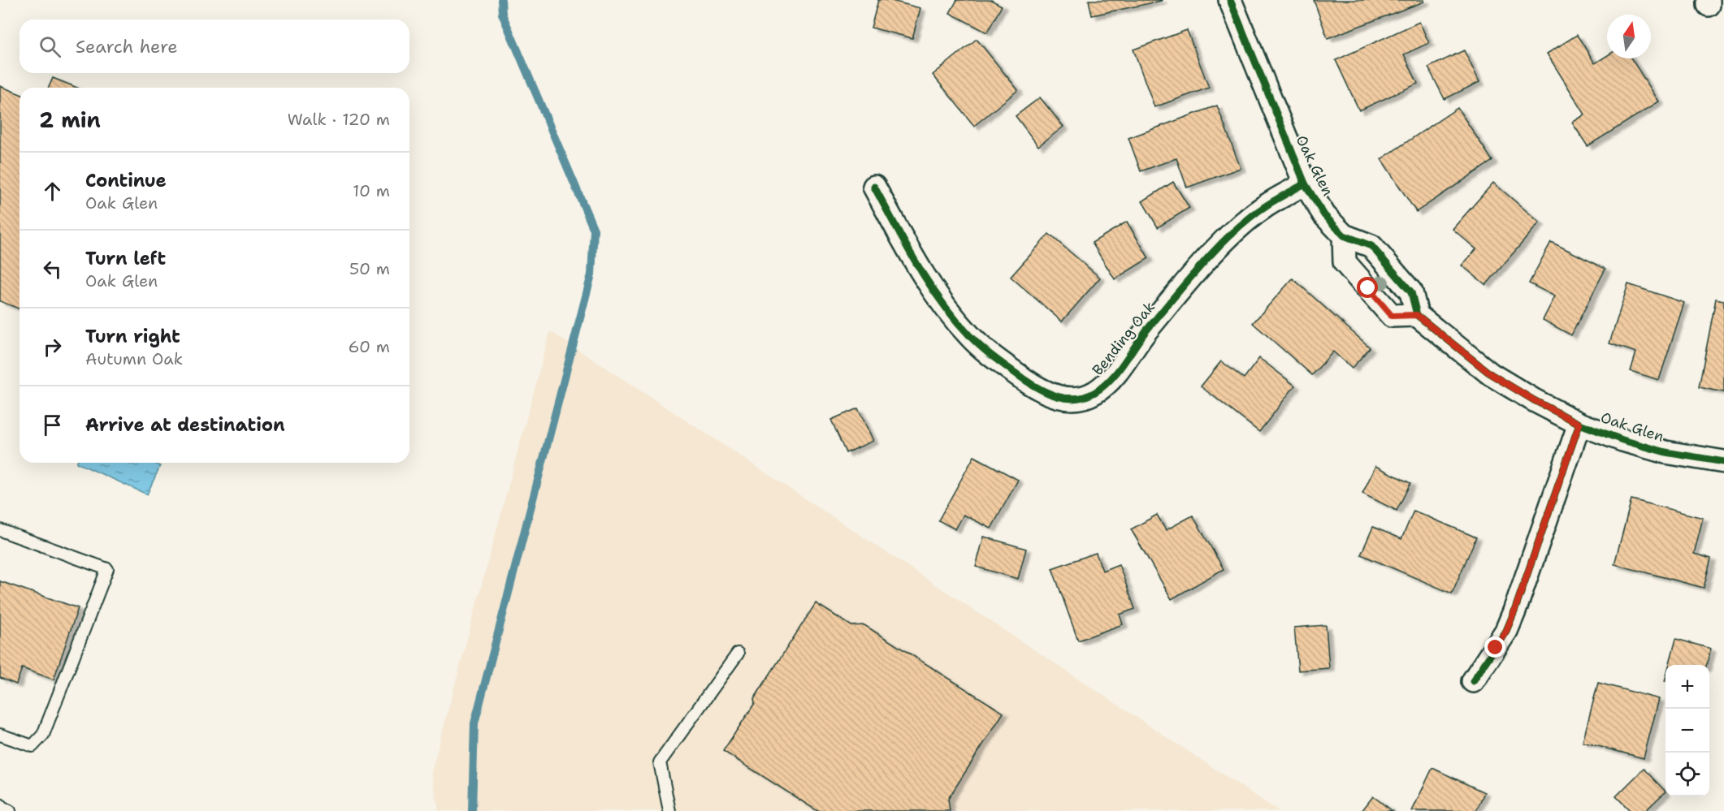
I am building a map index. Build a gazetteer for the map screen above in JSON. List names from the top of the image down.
{
  "streets": {
    "street": ["Oak Glen", "Bending Oak"]
  },
  "crossings": [
    ["Oak Glen", "Bending Oak"]
  ],
  "north": "top",
  "page": {
    "search": "Search here",
    "heading": ["2 min", "Walk · 120 m"],
    "list": [
      ["Continue", "Oak Glen", "10 m"],
      ["Turn left", "Oak Glen", "50 m"],
      ["Turn right", "Autumn Oak", "60 m"],
      "Arrive at destination"
    ],
    "map_buttons": ["+", "−"]
  }
}
